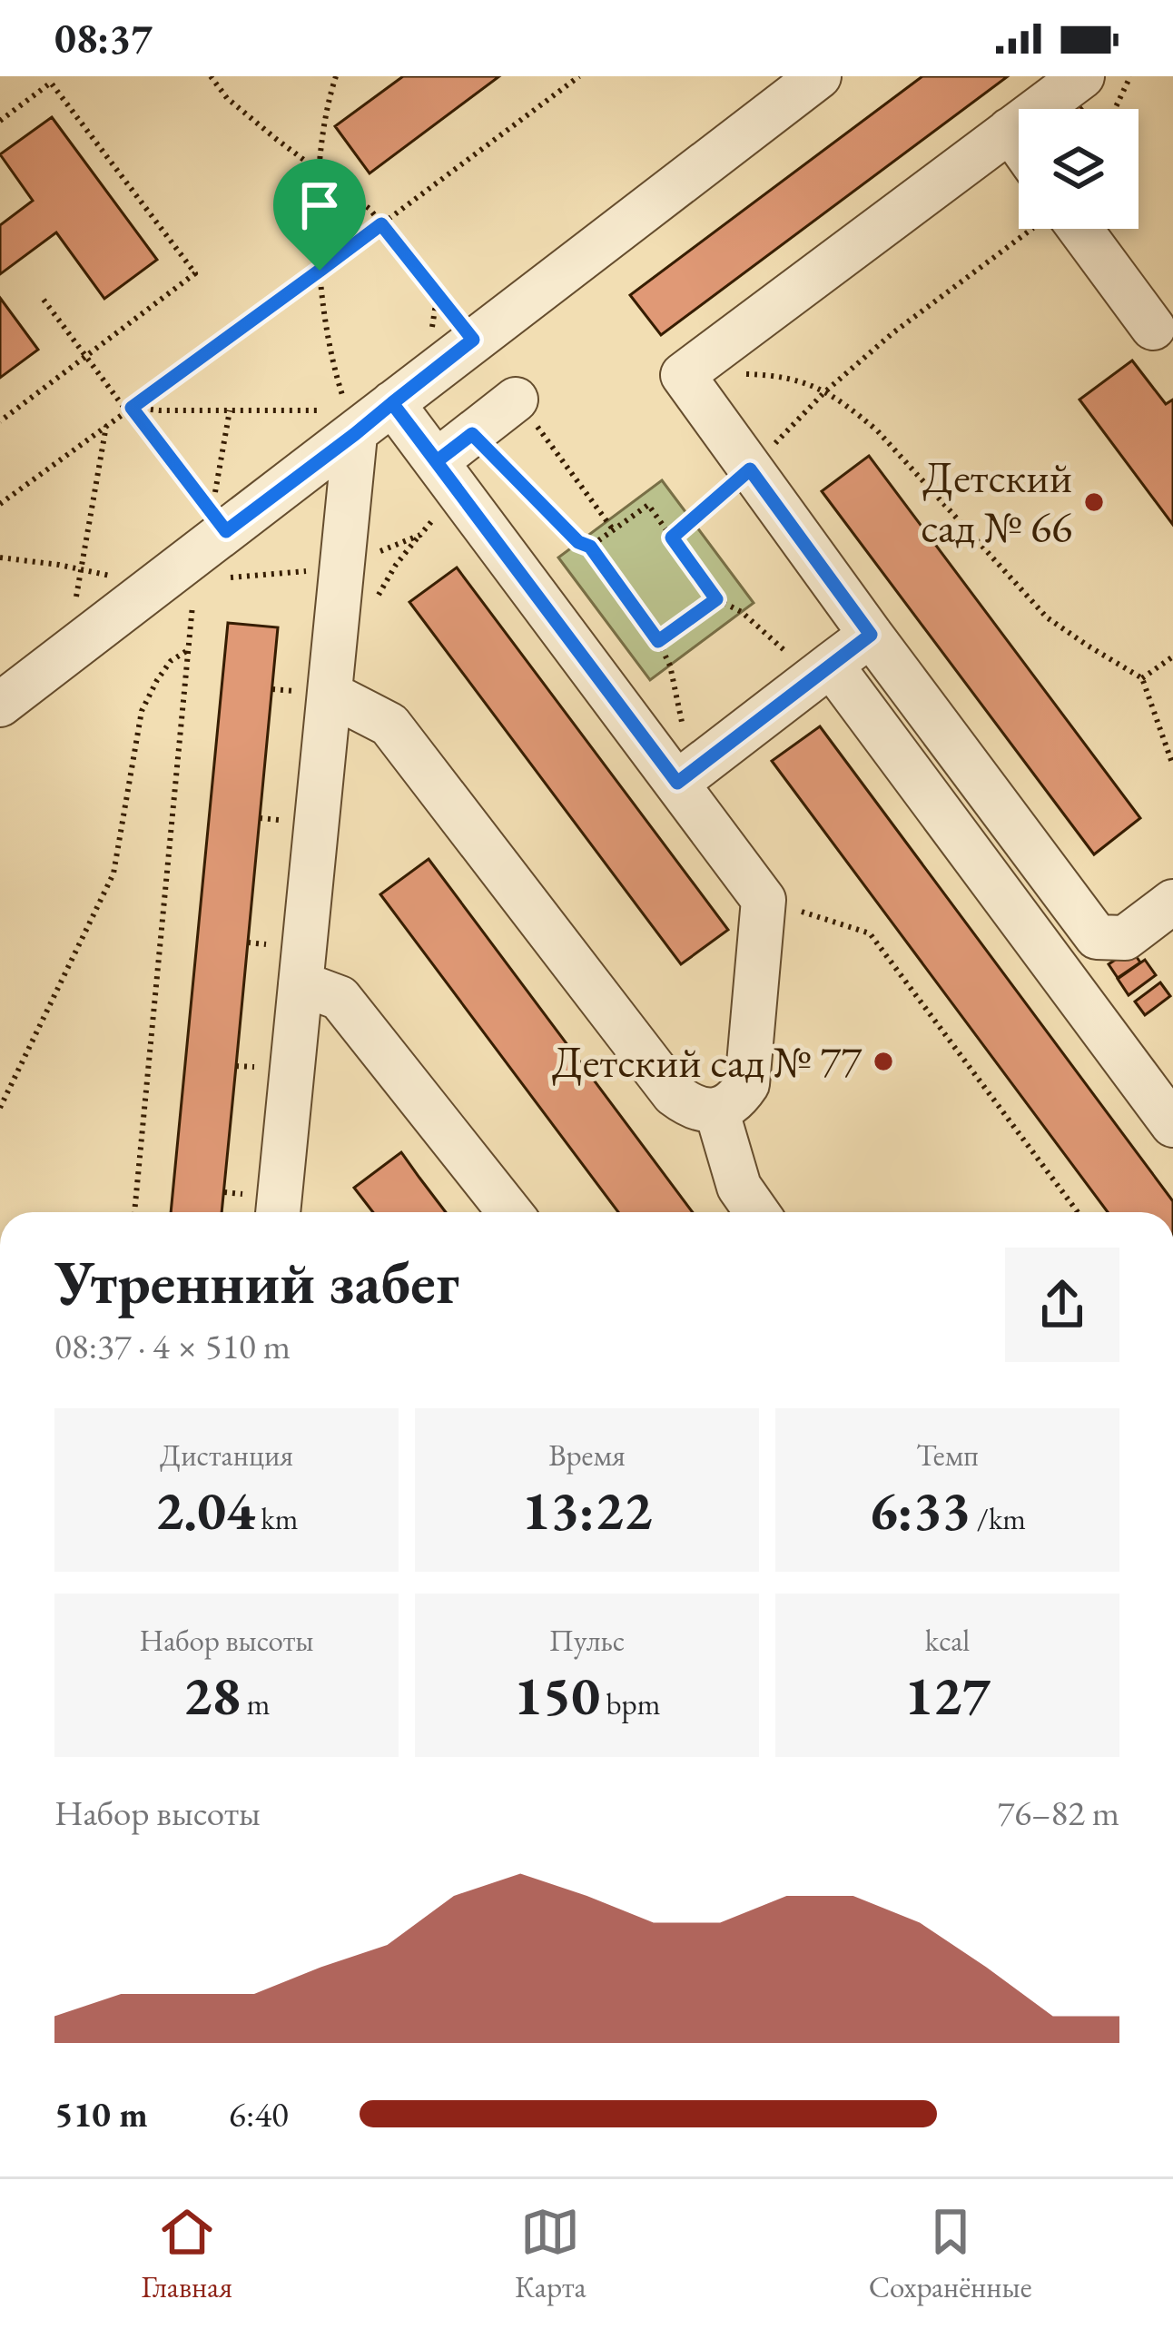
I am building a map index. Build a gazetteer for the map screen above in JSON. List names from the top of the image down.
{
  "places": ["Детский сад № 66", "Детский сад № 77"],
  "page": {
    "status": "08:37",
    "heading": ["Утренний забег", "08:37 · 4 × 510 m"],
    "stats": [
      ["Дистанция", "2.04 km"],
      ["Время", "13:22"],
      ["Темп", "6:33 /km"],
      ["Набор высоты", "28 m"],
      ["Пульс", "150 bpm"],
      ["kcal", "127"]
    ],
    "chart": ["Набор высоты", "76–82 m"],
    "list": [
      {
        "name": "510 m",
        "note": "6:40"
      }
    ],
    "tabs": ["Главная", "Карта", "Сохранённые"]
  }
}
